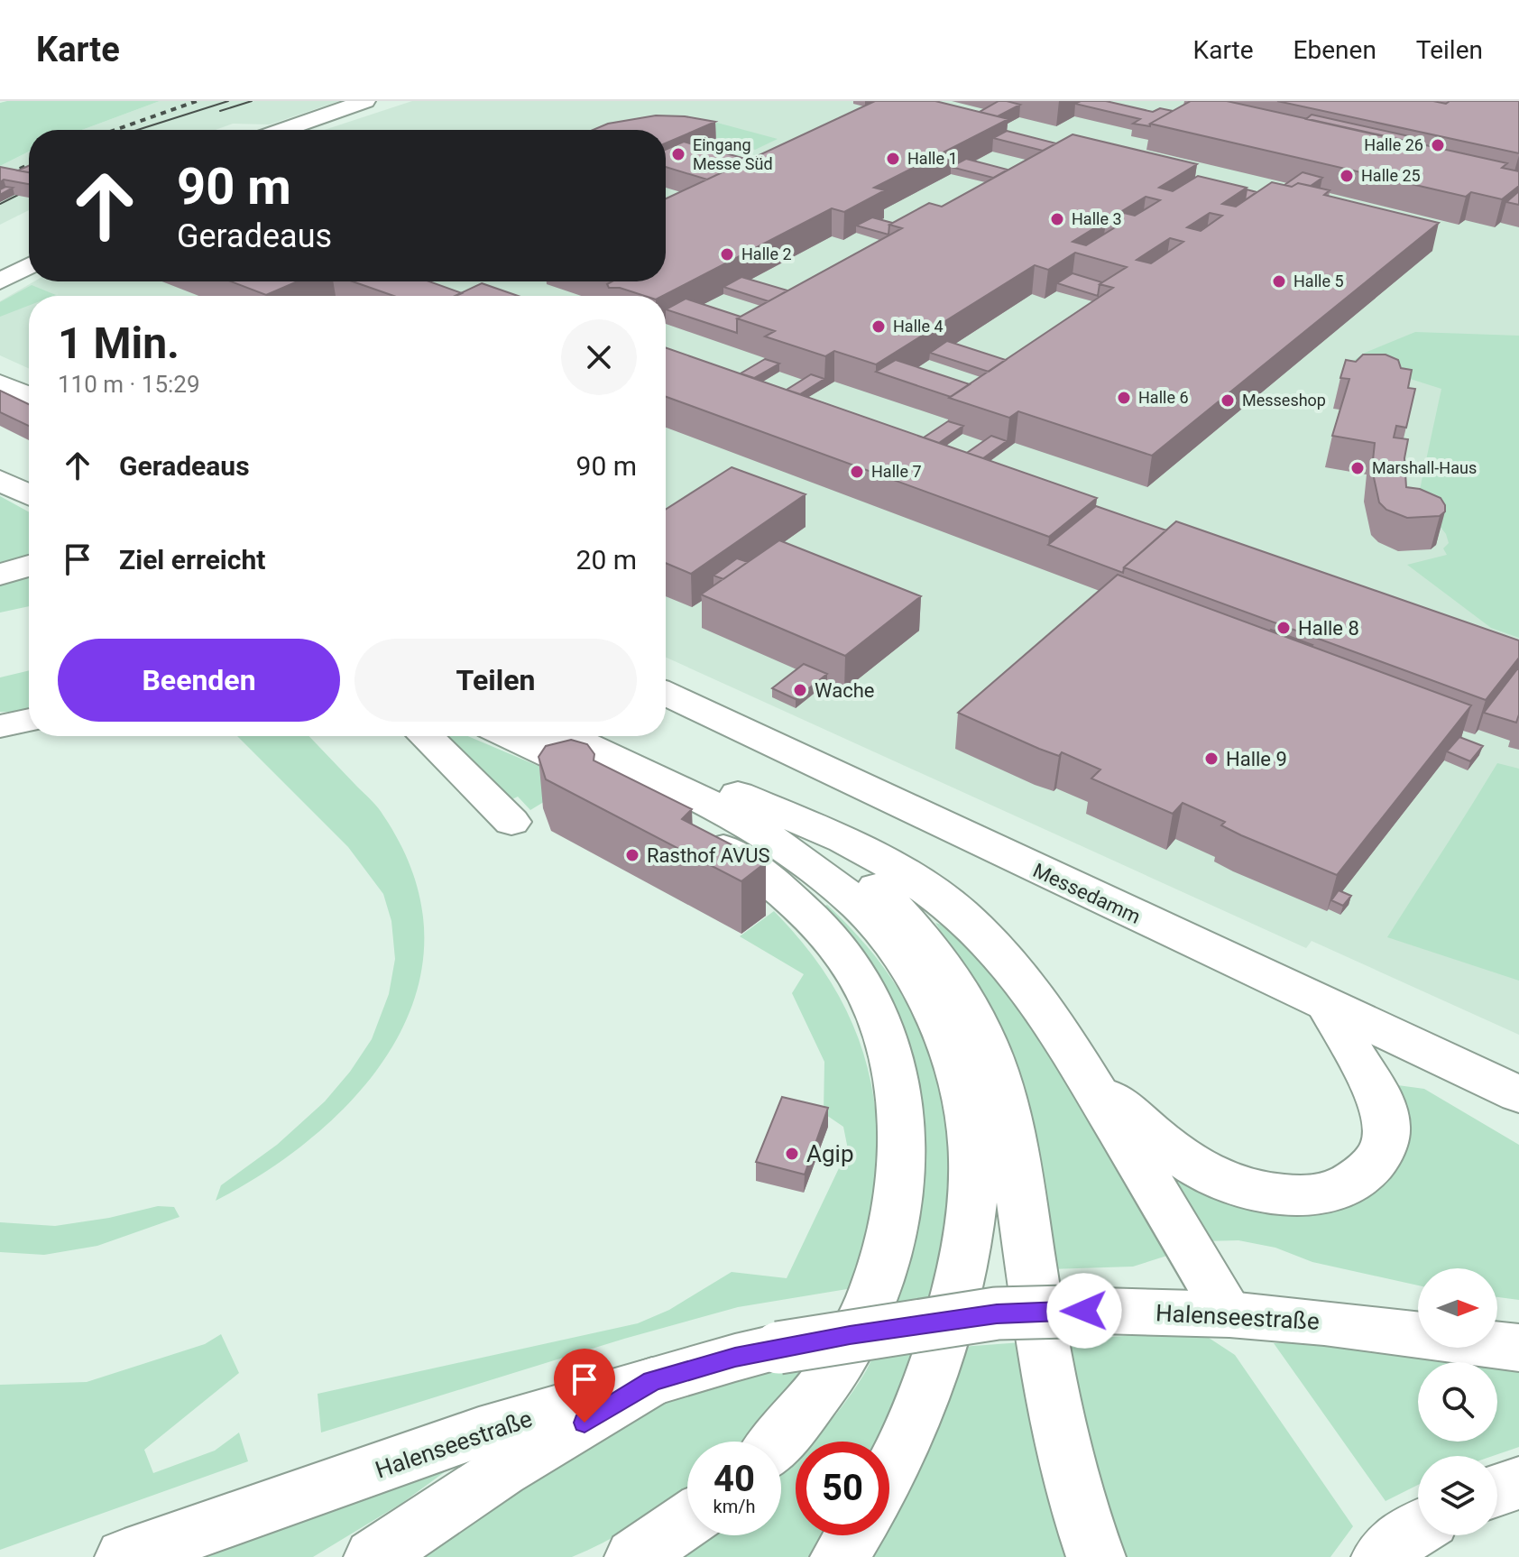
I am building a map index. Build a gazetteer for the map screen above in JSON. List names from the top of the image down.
{
  "streets": {
    "main road": ["Messedamm", "Halenseestraße"]
  },
  "places": [
    "Halle 26",
    "Eingang Messe Süd",
    "Halle 1",
    "Halle 25",
    "Halle 3",
    "Halle 2",
    "Halle 5",
    "Halle 4",
    "Halle 6",
    "Messeshop",
    "Marshall-Haus",
    "Halle 7",
    "Halle 8",
    "Wache",
    "Halle 9",
    "Rasthof AVUS",
    "Agip"
  ],
  "north": "right",
  "page": {
    "header": "Karte",
    "nav": ["Karte", "Ebenen", "Teilen"],
    "turn": ["90 m", "Geradeaus"],
    "heading": ["1 Min.", "110 m · 15:29"],
    "list": [
      {
        "name": "Geradeaus",
        "value": "90 m"
      },
      {
        "name": "Ziel erreicht",
        "value": "20 m"
      }
    ],
    "buttons": ["Beenden", "Teilen"],
    "speed": "40 km/h",
    "limit": "50"
  }
}
